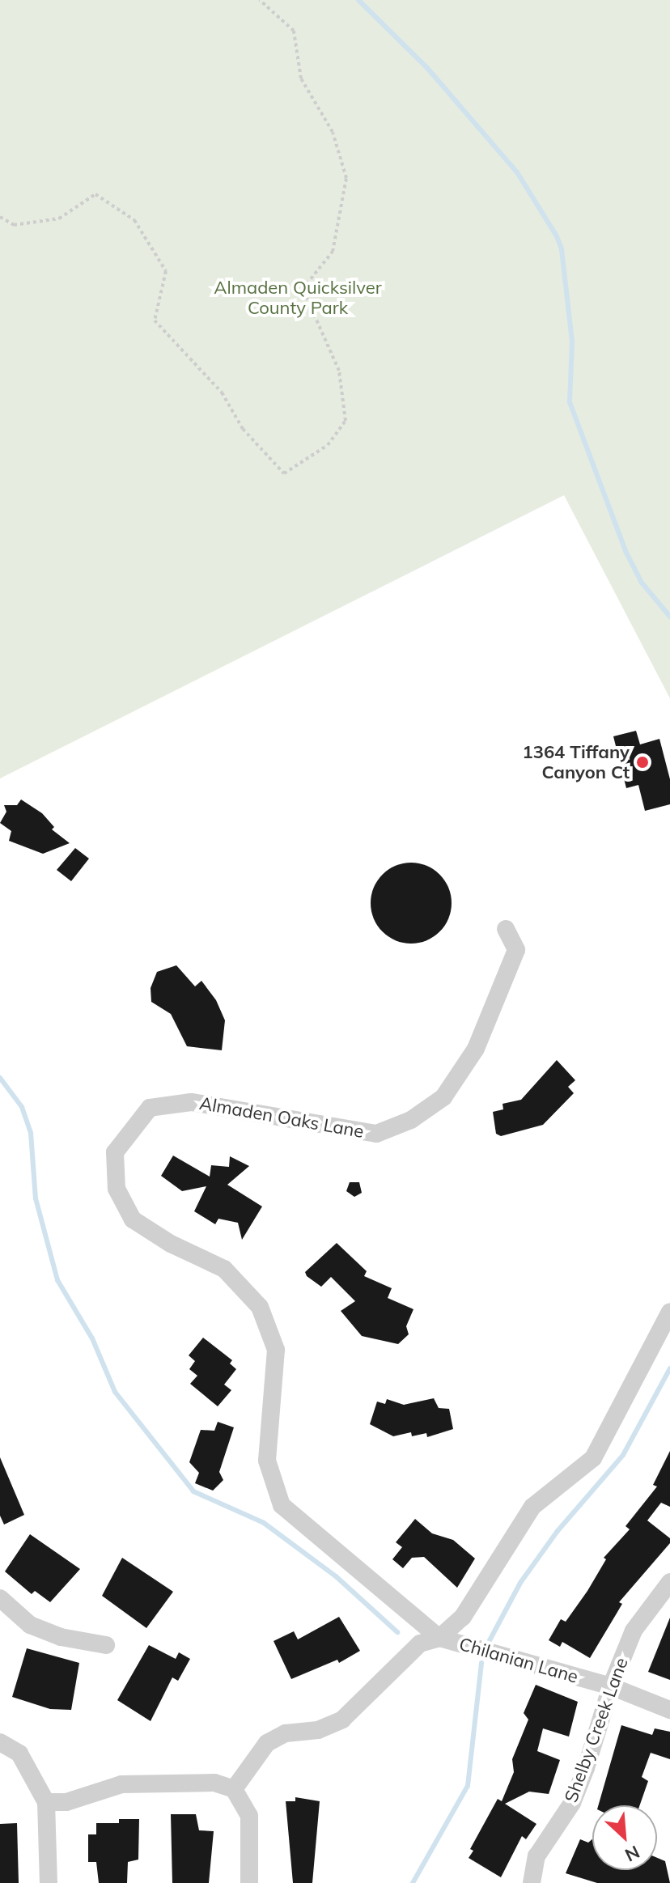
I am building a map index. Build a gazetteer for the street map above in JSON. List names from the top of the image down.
{
  "streets": {
    "street": ["Almaden Oaks Lane", "Chilanian Lane", "Shelby Creek Lane"]
  },
  "crossings": [
    ["Almaden Oaks Lane", "Chilanian Lane"],
    ["Chilanian Lane", "Shelby Creek Lane"]
  ],
  "parks": ["Almaden Quicksilver County Park"],
  "places": ["1364 Tiffany Canyon Ct"],
  "north": "bottom right"
}
